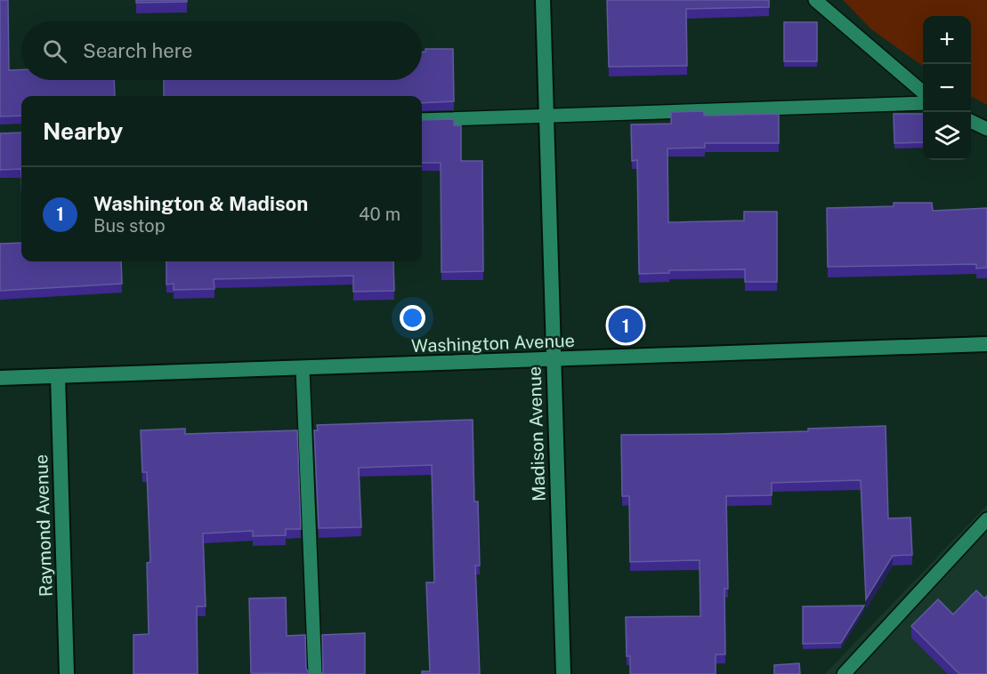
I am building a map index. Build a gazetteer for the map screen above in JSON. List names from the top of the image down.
{
  "streets": {
    "street": ["Washington Avenue", "Madison Avenue", "Raymond Avenue"]
  },
  "crossings": [
    ["Washington Avenue", "Madison Avenue"],
    ["Washington Avenue", "Raymond Avenue"]
  ],
  "page": {
    "map_buttons": ["+", "−"],
    "search": "Search here",
    "heading": "Nearby",
    "list": [
      {
        "mark": "1",
        "name": "Washington & Madison",
        "note": "Bus stop",
        "value": "40 m"
      }
    ],
    "pins": "1"
  }
}
